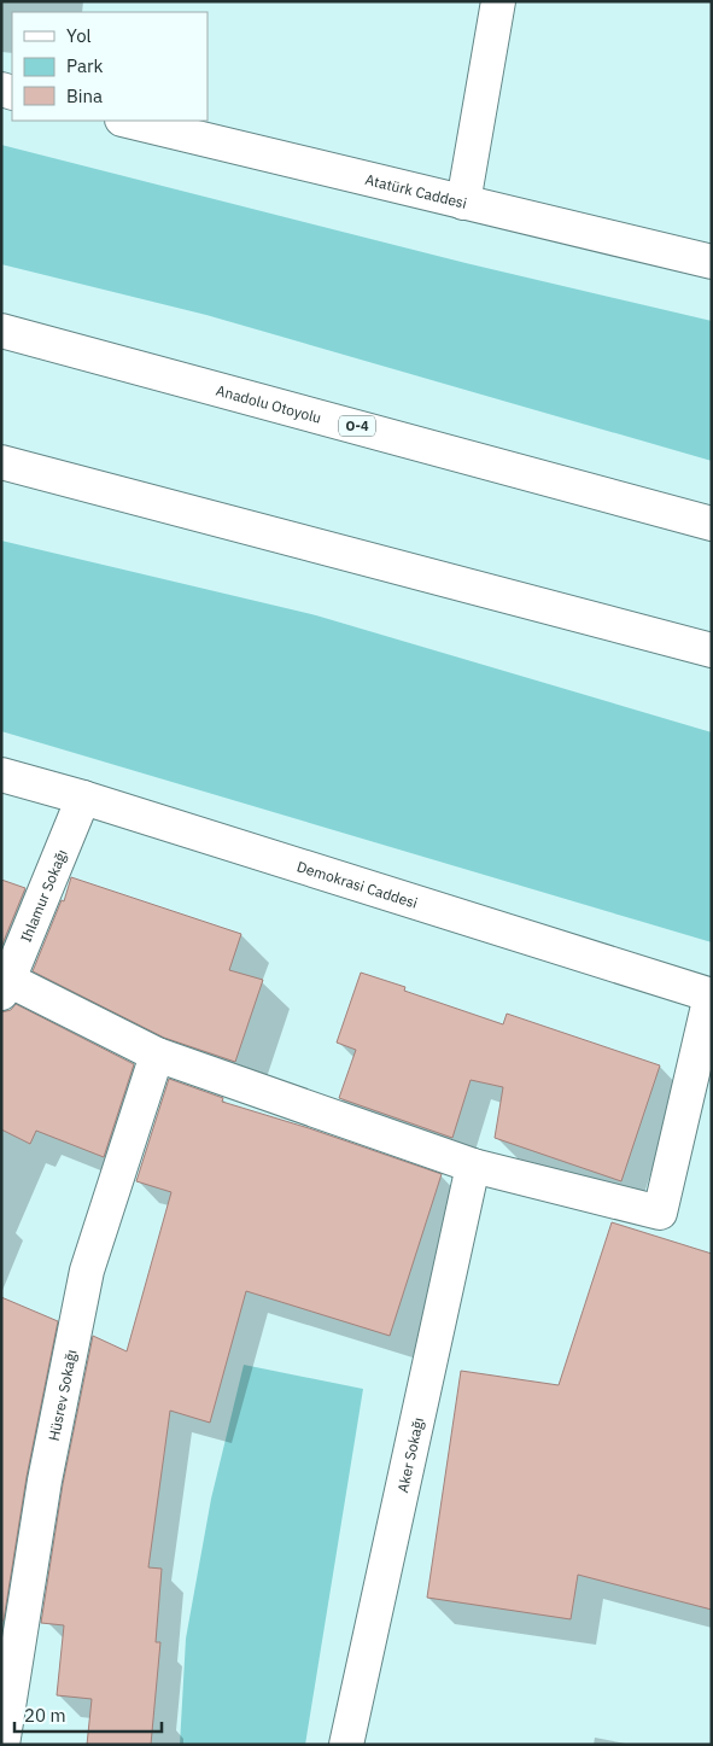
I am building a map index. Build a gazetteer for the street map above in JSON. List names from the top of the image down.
{
  "streets": {
    "main road": [
      "Atatürk Caddesi",
      "Anadolu Otoyolu",
      "O-4",
      "Demokrasi Caddesi",
      "Ihlamur Sokağı",
      "Hüsrev Sokağı",
      "Aker Sokağı"
    ]
  },
  "crossings": [
    ["Demokrasi Caddesi", "Ihlamur Sokağı"]
  ],
  "legend": ["Yol", "Park", "Bina"],
  "scale_bar": "20 m"
}
